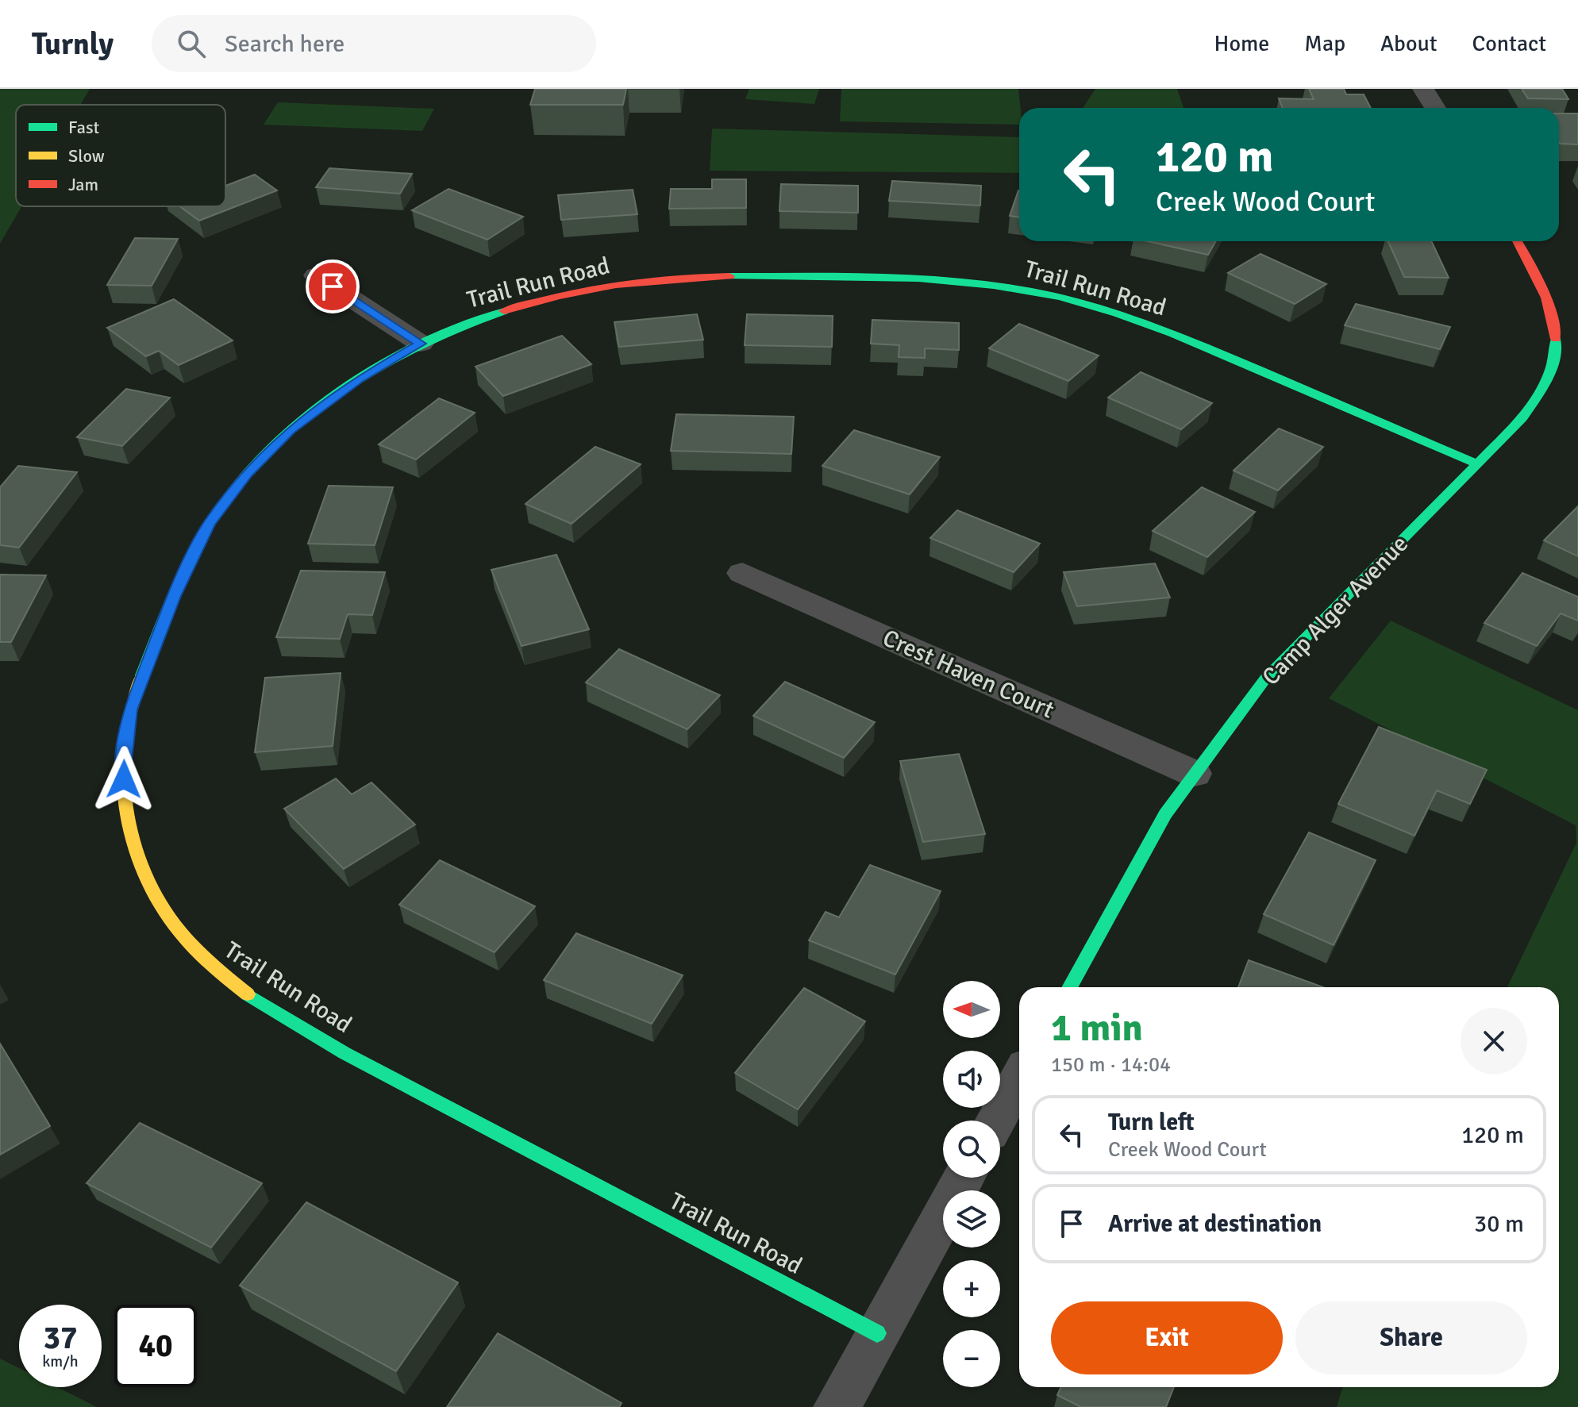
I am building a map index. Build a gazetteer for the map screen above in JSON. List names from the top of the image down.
{
  "streets": {
    "street": ["Trail Run Road", "Camp Alger Avenue", "Crest Haven Court"]
  },
  "crossings": [
    ["Trail Run Road", "Camp Alger Avenue"],
    ["Camp Alger Avenue", "Crest Haven Court"]
  ],
  "legend": ["Fast", "Slow", "Jam"],
  "north": "left",
  "page": {
    "header": "Turnly",
    "search": "Search here",
    "nav": [
      "Home",
      "Map",
      "About",
      "Contact"
    ],
    "turn": ["120 m", "Creek Wood Court"],
    "map_buttons": ["+", "−"],
    "heading": ["1 min", "150 m · 14:04"],
    "list": [
      {
        "name": "Turn left",
        "note": "Creek Wood Court",
        "value": "120 m"
      },
      {
        "name": "Arrive at destination",
        "value": "30 m"
      }
    ],
    "buttons": ["Exit", "Share"],
    "speed": "37 km/h",
    "limit": "40"
  }
}
